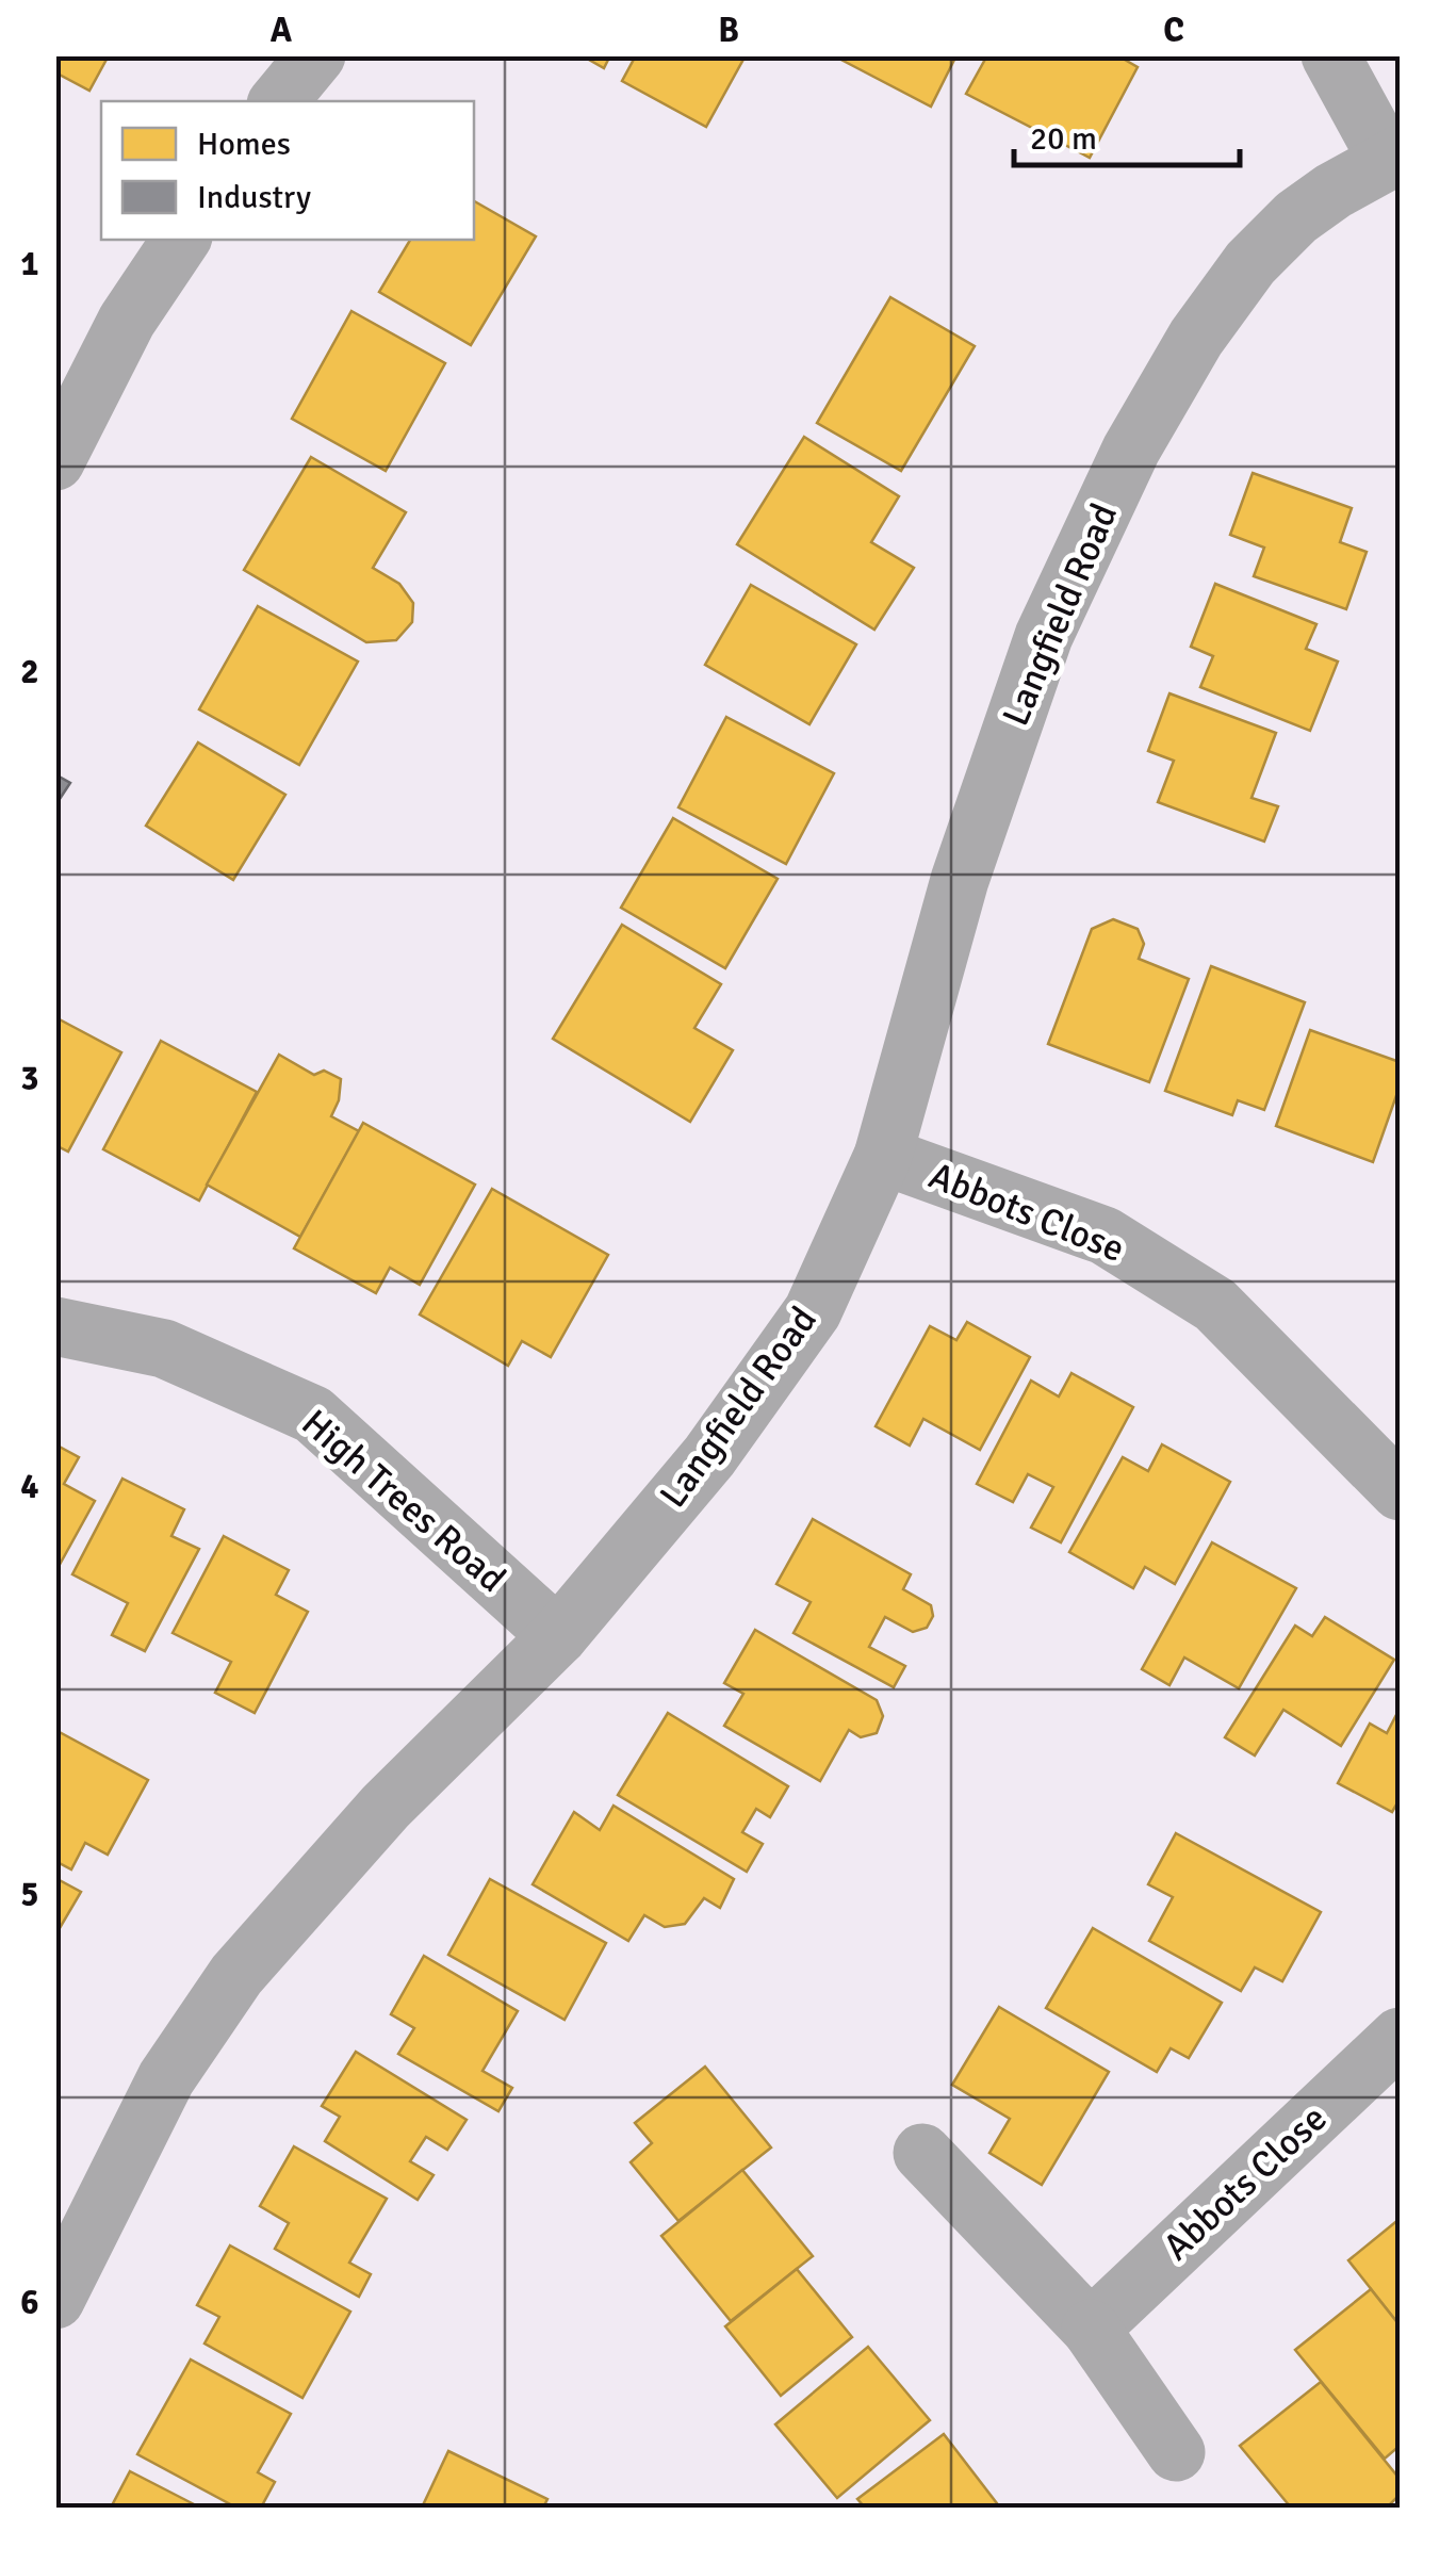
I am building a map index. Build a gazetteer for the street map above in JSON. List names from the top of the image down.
{
  "streets": {
    "street": ["Langfield Road", "Abbots Close", "High Trees Road"]
  },
  "crossings": [
    ["Langfield Road", "Abbots Close"],
    ["Langfield Road", "High Trees Road"]
  ],
  "legend": ["Homes", "Industry"],
  "scale_bar": "20 m",
  "grid": {
    "columns": ["A", "B", "C"],
    "rows": [
      "1",
      "2",
      "3",
      "4",
      "5",
      "6"
    ]
  }
}
